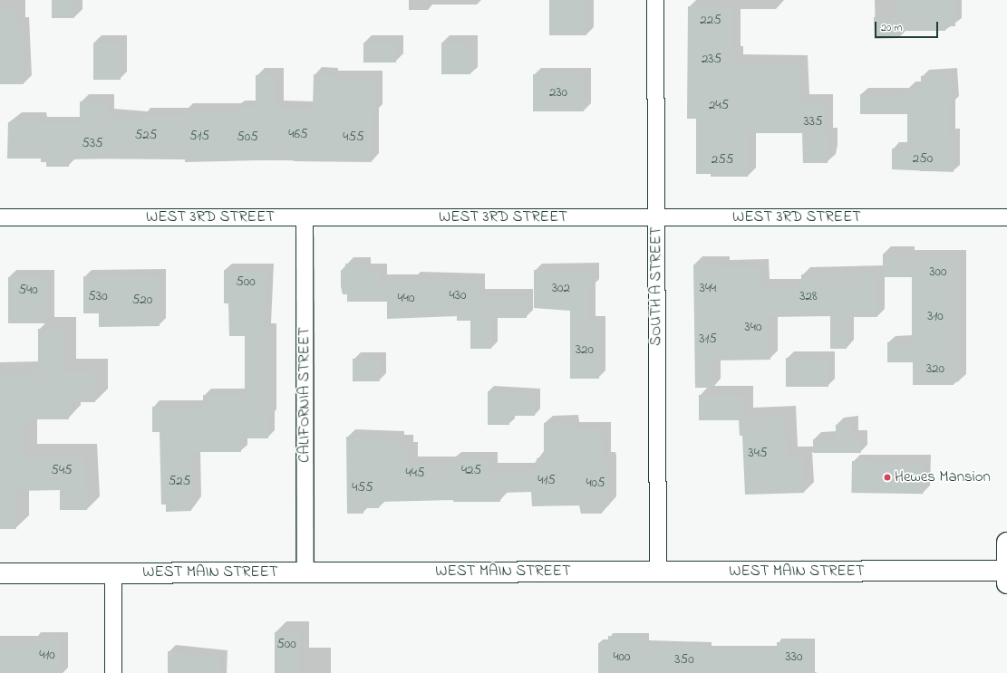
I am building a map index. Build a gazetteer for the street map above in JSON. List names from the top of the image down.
{
  "streets": {
    "street": [
      "WEST 3RD STREET",
      "SOUTH A STREET",
      "CALIFORNIA STREET",
      "WEST MAIN STREET"
    ]
  },
  "crossings": [
    ["WEST 3RD STREET", "SOUTH A STREET"],
    ["WEST 3RD STREET", "CALIFORNIA STREET"],
    ["SOUTH A STREET", "WEST MAIN STREET"],
    ["CALIFORNIA STREET", "WEST MAIN STREET"]
  ],
  "places": ["Hewes Mansion"],
  "house_numbers": [
    "225",
    "235",
    "230",
    "245",
    "335",
    "465",
    "525",
    "515",
    "505",
    "455",
    "535",
    "250",
    "255",
    "300",
    "500",
    "302",
    "344",
    "540",
    "430",
    "530",
    "328",
    "440",
    "520",
    "310",
    "340",
    "315",
    "320",
    "320",
    "345",
    "545",
    "425",
    "445",
    "415",
    "525",
    "405",
    "455",
    "500",
    "410",
    "400",
    "330",
    "350"
  ],
  "scale_bar": "20 m"
}
